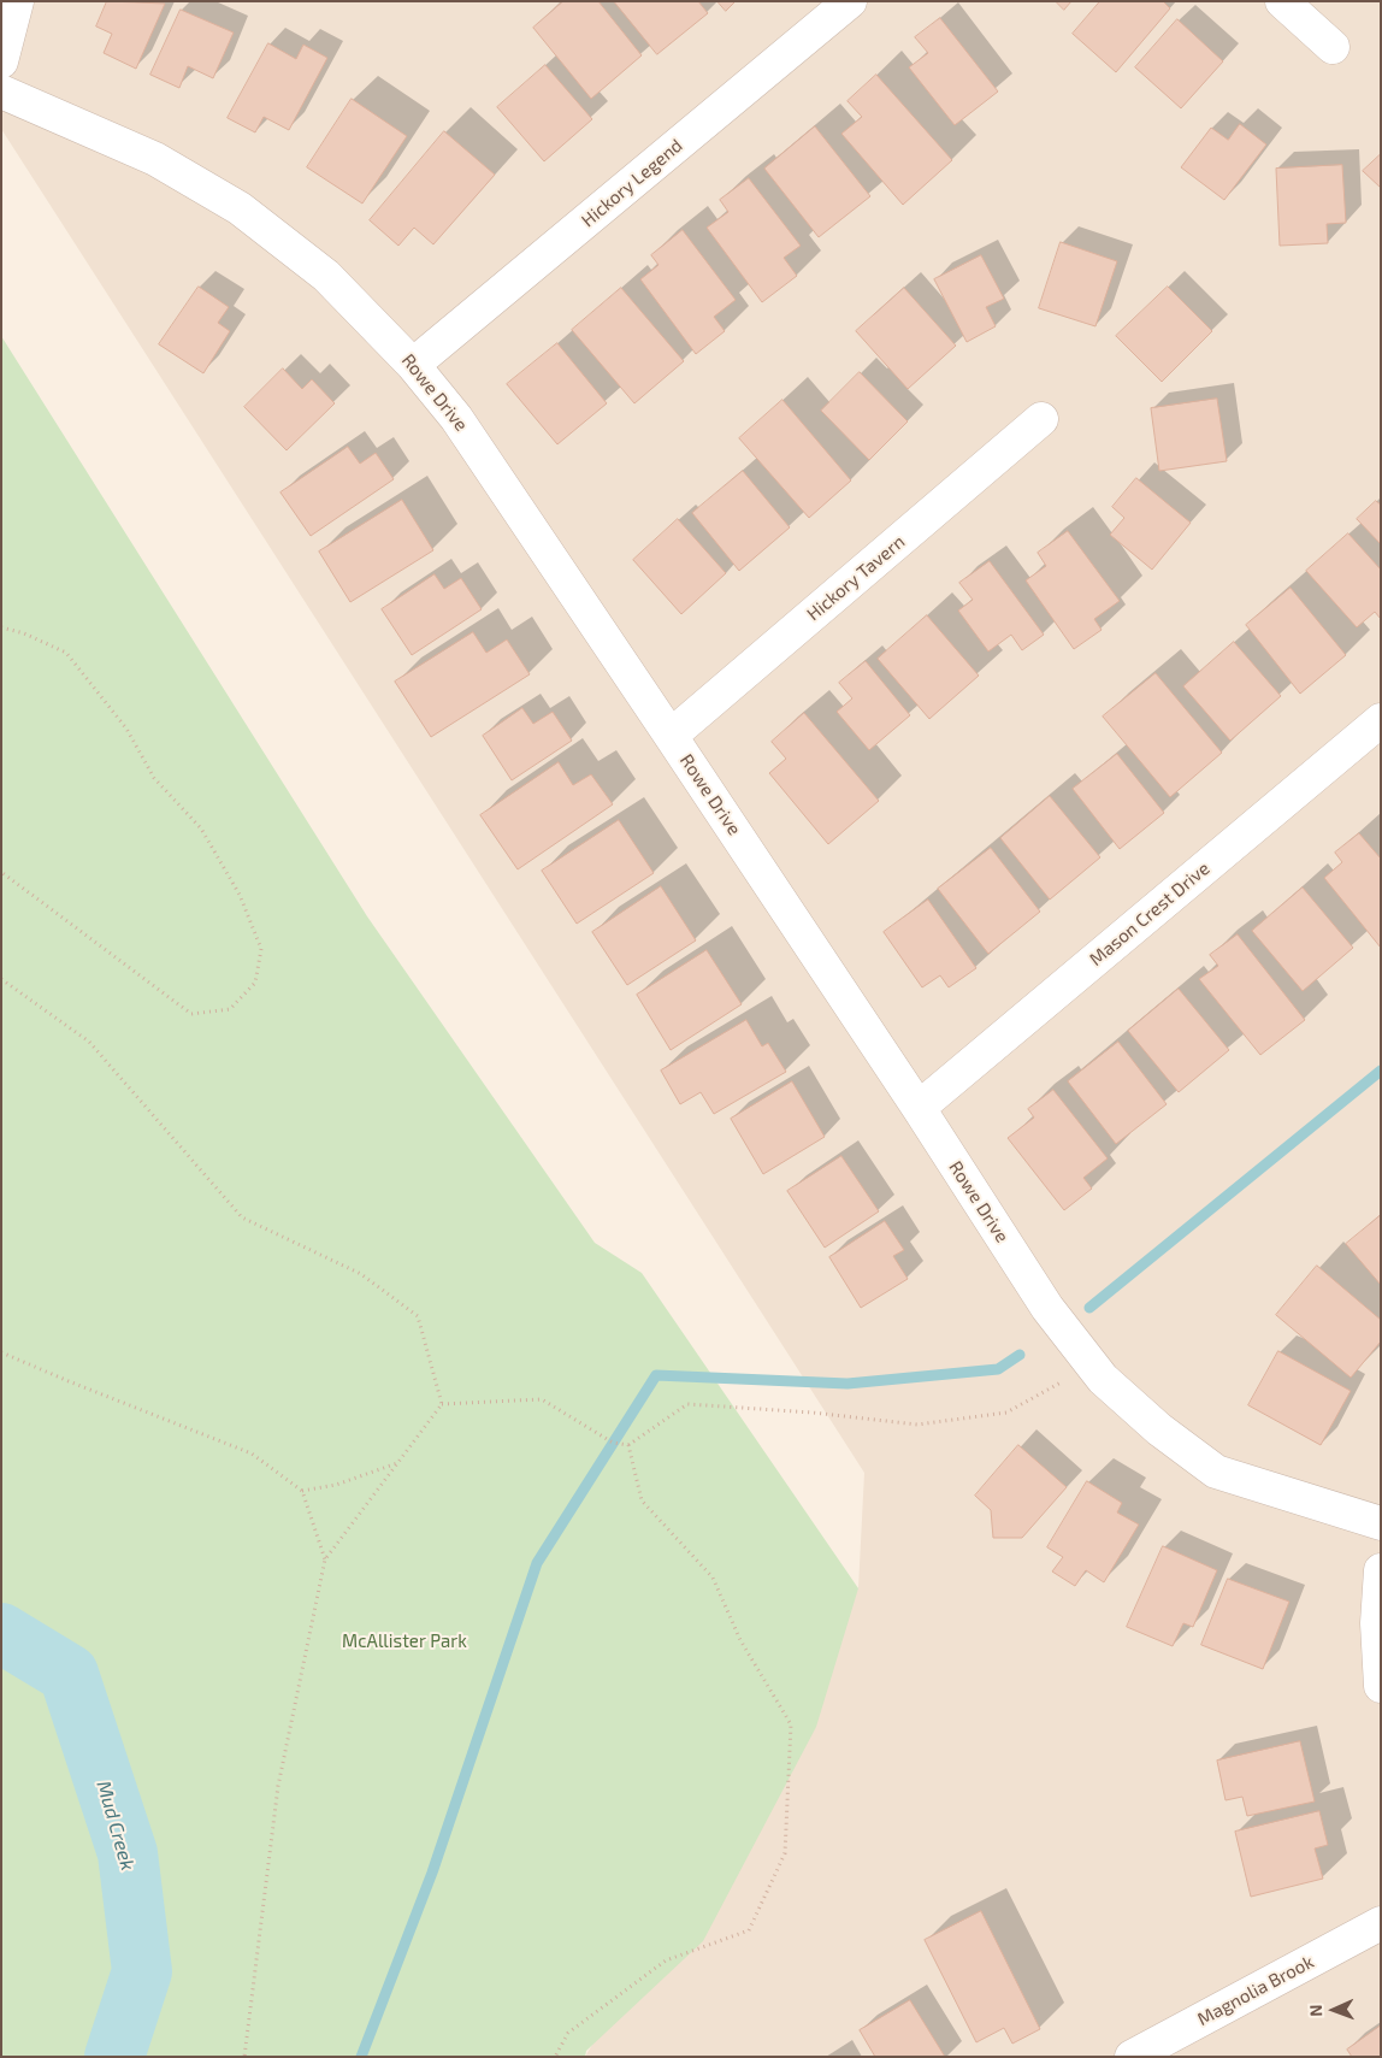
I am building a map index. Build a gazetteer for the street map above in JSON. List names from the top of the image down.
{
  "streets": {
    "street": [
      "Hickory Legend",
      "Rowe Drive",
      "Hickory Tavern",
      "Mason Crest Drive",
      "Magnolia Brook"
    ]
  },
  "crossings": [
    ["Hickory Legend", "Rowe Drive"],
    ["Rowe Drive", "Hickory Tavern"],
    ["Rowe Drive", "Mason Crest Drive"]
  ],
  "water": ["Mud Creek"],
  "parks": ["McAllister Park"],
  "north": "left"
}
